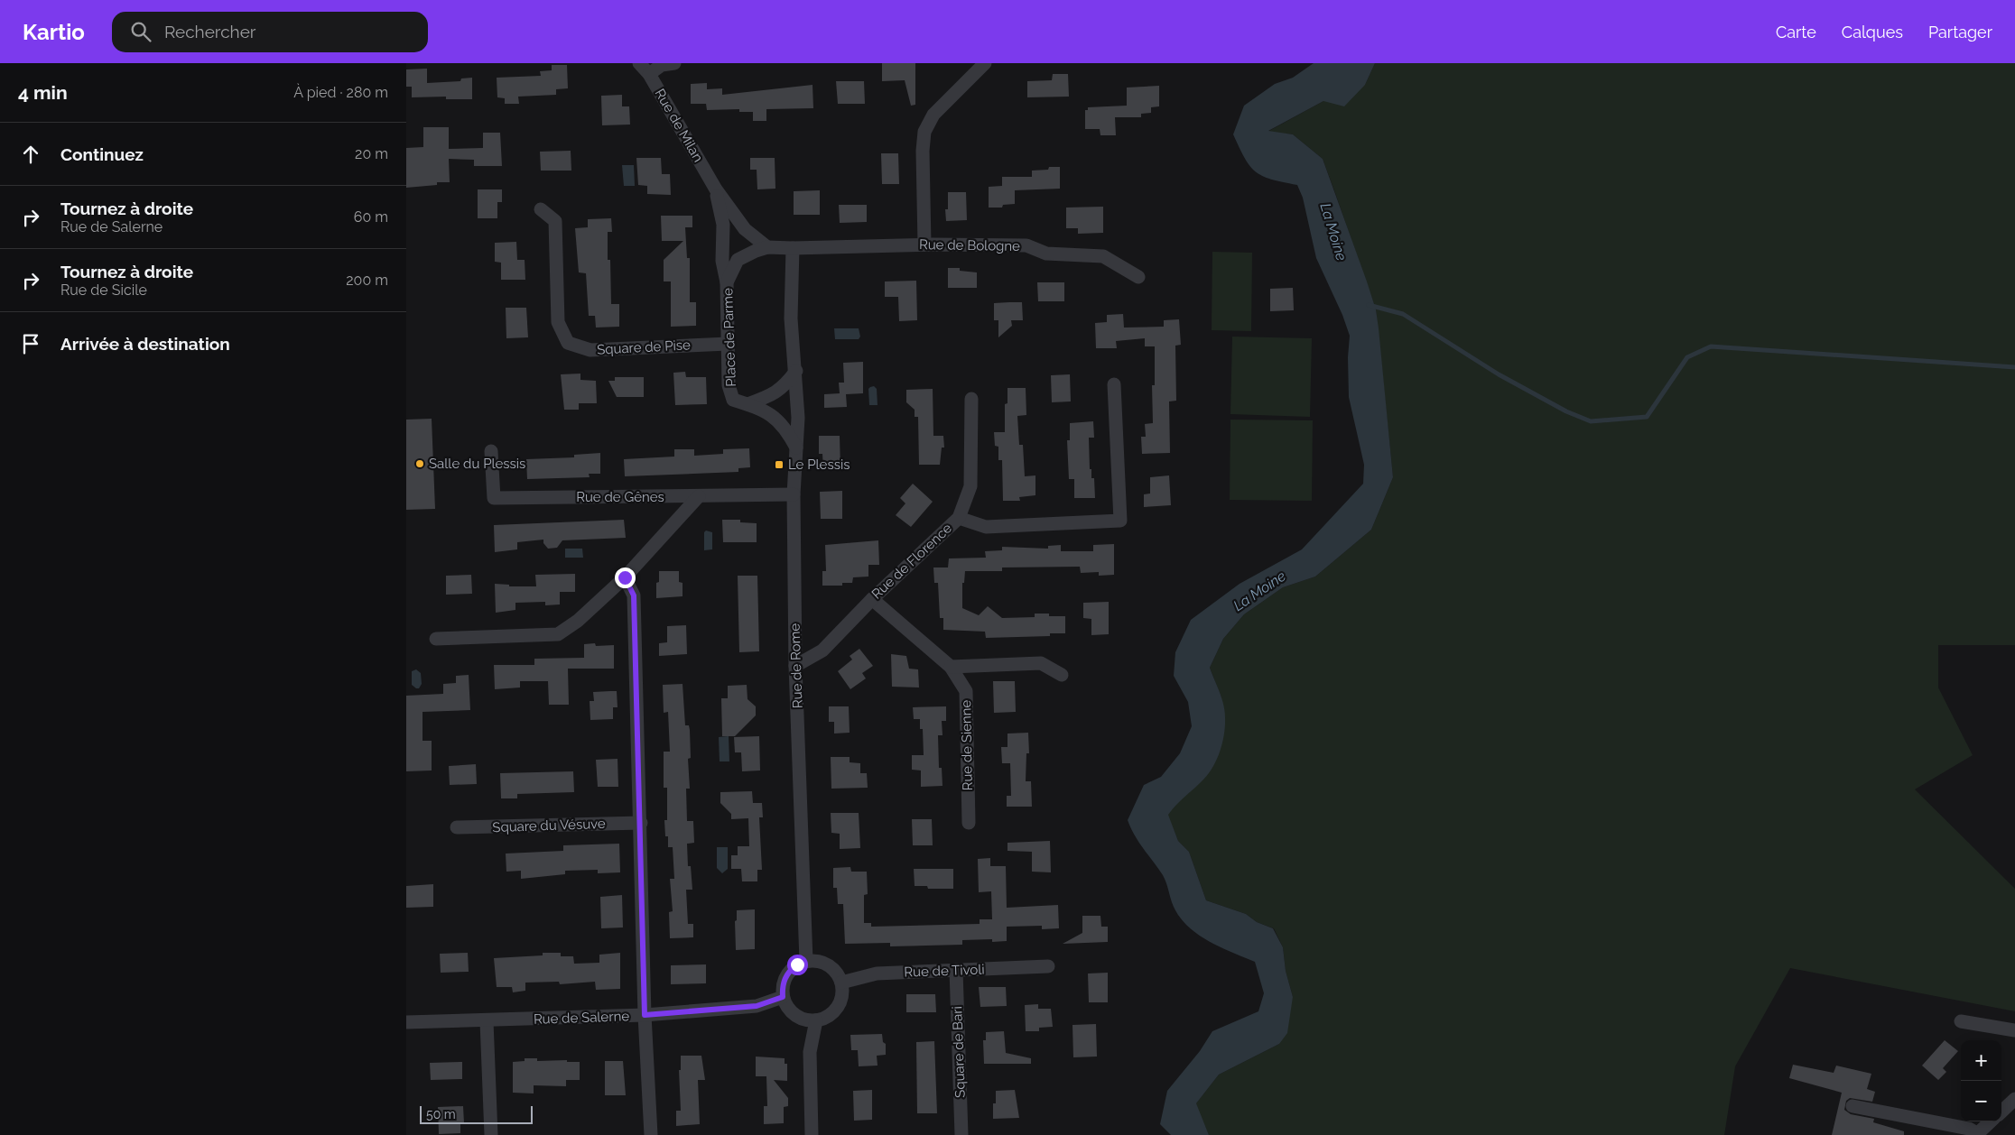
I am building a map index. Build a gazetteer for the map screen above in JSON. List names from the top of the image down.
{
  "streets": {
    "street": [
      "Rue de Milan",
      "Rue de Bologne",
      "Place de Parme",
      "Square de Pise",
      "Rue de Gênes",
      "Rue de Florence",
      "Rue de Rome",
      "Rue de Sienne",
      "Square du Vésuve",
      "Rue de Tivoli",
      "Rue de Salerne",
      "Square de Bari"
    ]
  },
  "crossings": [
    ["Rue de Milan", "Place de Parme"],
    ["Rue de Bologne", "Place de Parme"],
    ["Place de Parme", "Square de Pise"],
    ["Place de Parme", "Rue de Rome"],
    ["Rue de Gênes", "Rue de Rome"],
    ["Rue de Florence", "Rue de Rome"],
    ["Rue de Florence", "Rue de Sienne"],
    ["Rue de Rome", "Rue de Tivoli"],
    ["Rue de Rome", "Rue de Salerne"],
    ["Rue de Tivoli", "Rue de Salerne"],
    ["Rue de Tivoli", "Square de Bari"]
  ],
  "water": ["La Moine"],
  "places": {
    "other": ["Salle du Plessis"],
    "transit": ["Le Plessis"]
  },
  "scale_bar": "50 m",
  "page": {
    "header": "Kartio",
    "search": "Rechercher",
    "nav": ["Carte", "Calques", "Partager"],
    "heading": ["4 min", "À pied · 280 m"],
    "list": [
      ["Continuez", "20 m"],
      ["Tournez à droite", "Rue de Salerne", "60 m"],
      ["Tournez à droite", "Rue de Sicile", "200 m"],
      "Arrivée à destination"
    ],
    "map_buttons": ["+", "−"],
    "scale": "50 m"
  }
}
